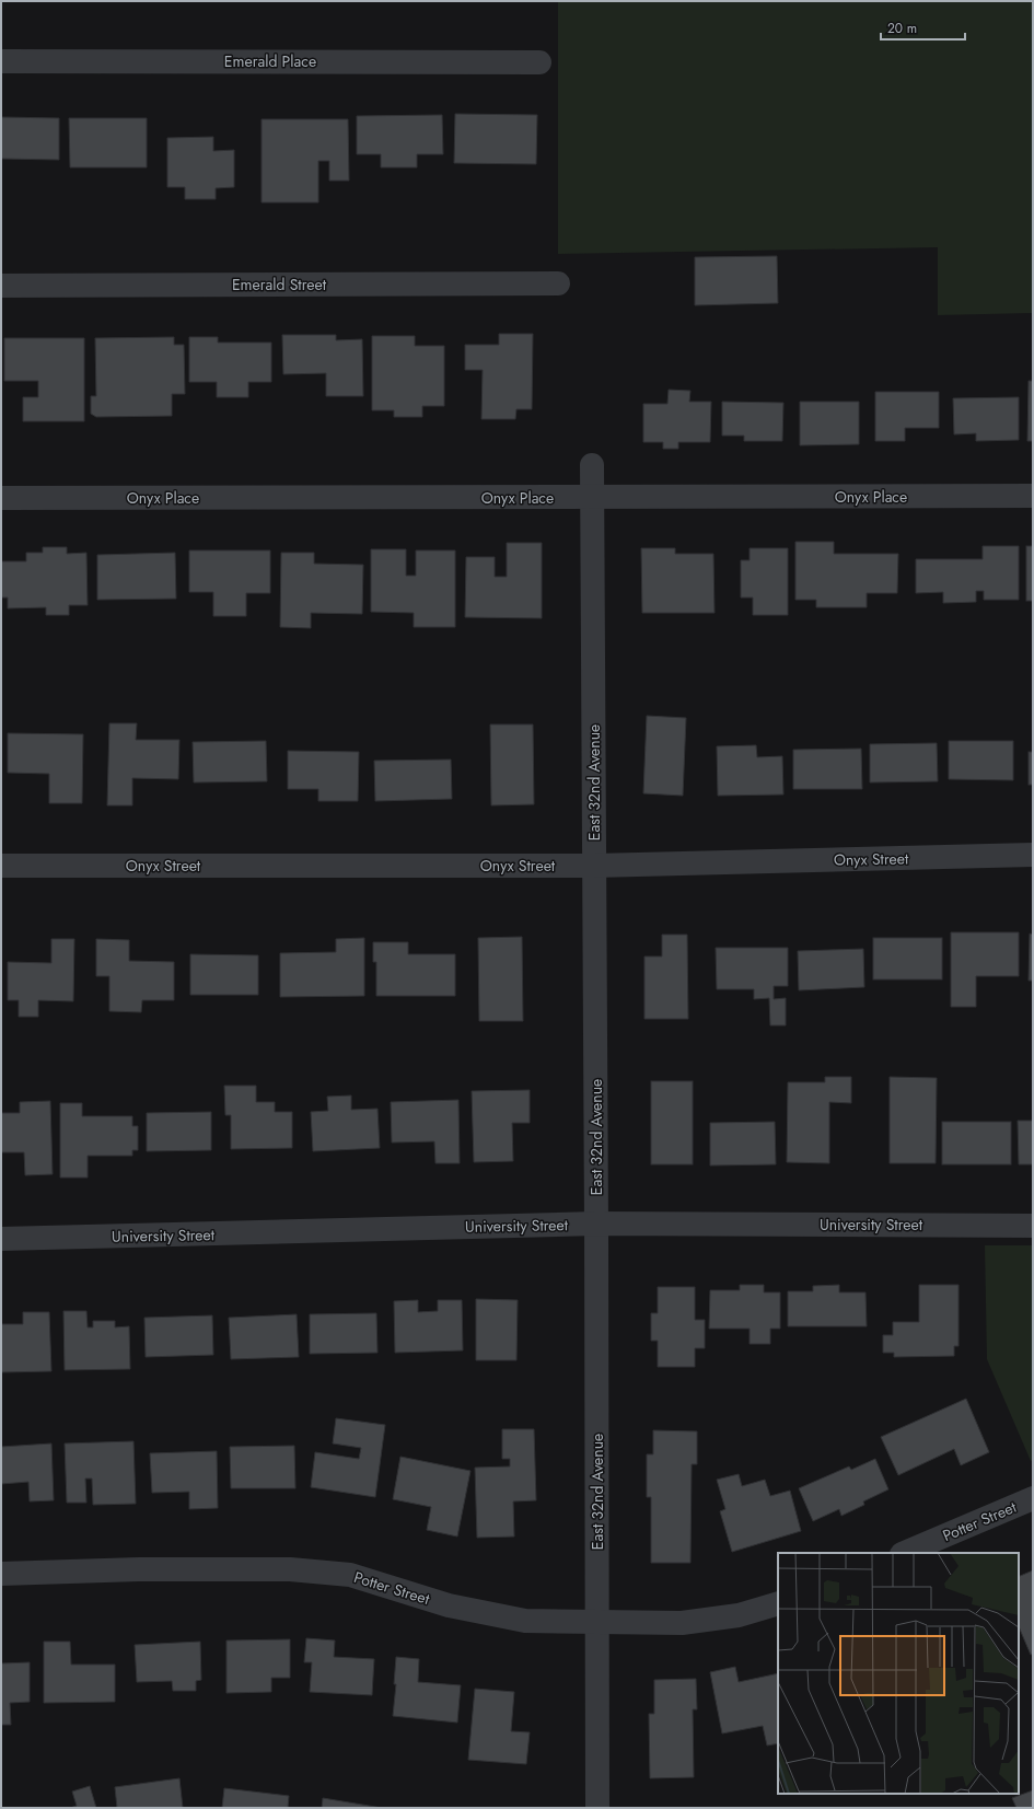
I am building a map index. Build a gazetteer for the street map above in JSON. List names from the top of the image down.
{
  "streets": {
    "street": [
      "Emerald Place",
      "Emerald Street",
      "Onyx Place",
      "East 32nd Avenue",
      "Onyx Street",
      "University Street",
      "Potter Street"
    ]
  },
  "crossings": [
    ["Onyx Place", "East 32nd Avenue"],
    ["East 32nd Avenue", "Onyx Street"],
    ["East 32nd Avenue", "University Street"],
    ["East 32nd Avenue", "Potter Street"]
  ],
  "scale_bar": "20 m"
}
